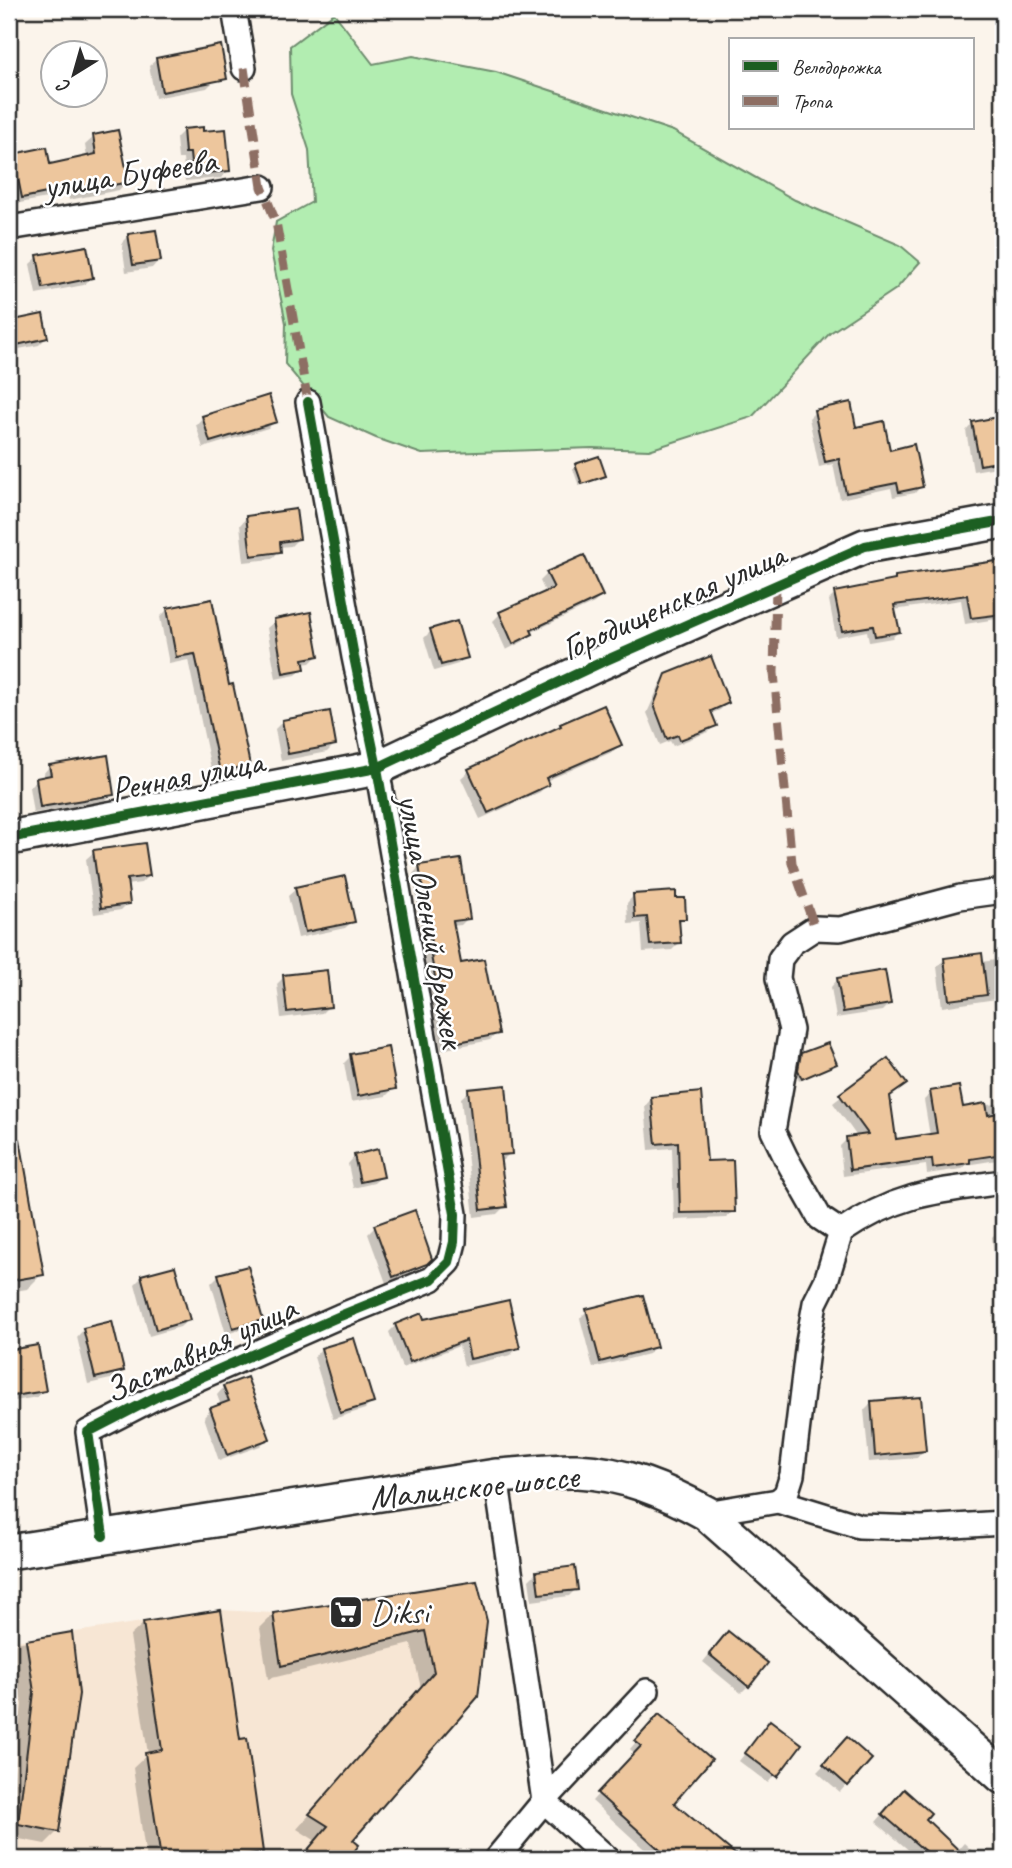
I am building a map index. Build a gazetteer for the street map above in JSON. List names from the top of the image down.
{
  "streets": {
    "main road": ["Городищенская улица", "Речная улица", "Малинское шоссе"],
    "street": ["улица Буфеева", "улица Олений Вражек", "Заставная улица"]
  },
  "crossings": [
    ["Городищенская улица", "Речная улица"],
    ["Городищенская улица", "улица Олений Вражек"],
    ["Речная улица", "улица Олений Вражек"],
    ["улица Олений Вражек", "Заставная улица"],
    ["Заставная улица", "Малинское шоссе"]
  ],
  "places": {
    "supermarket": ["Diksi"]
  },
  "legend": ["Велодорожка", "Тропа"],
  "north": "bottom left"
}
